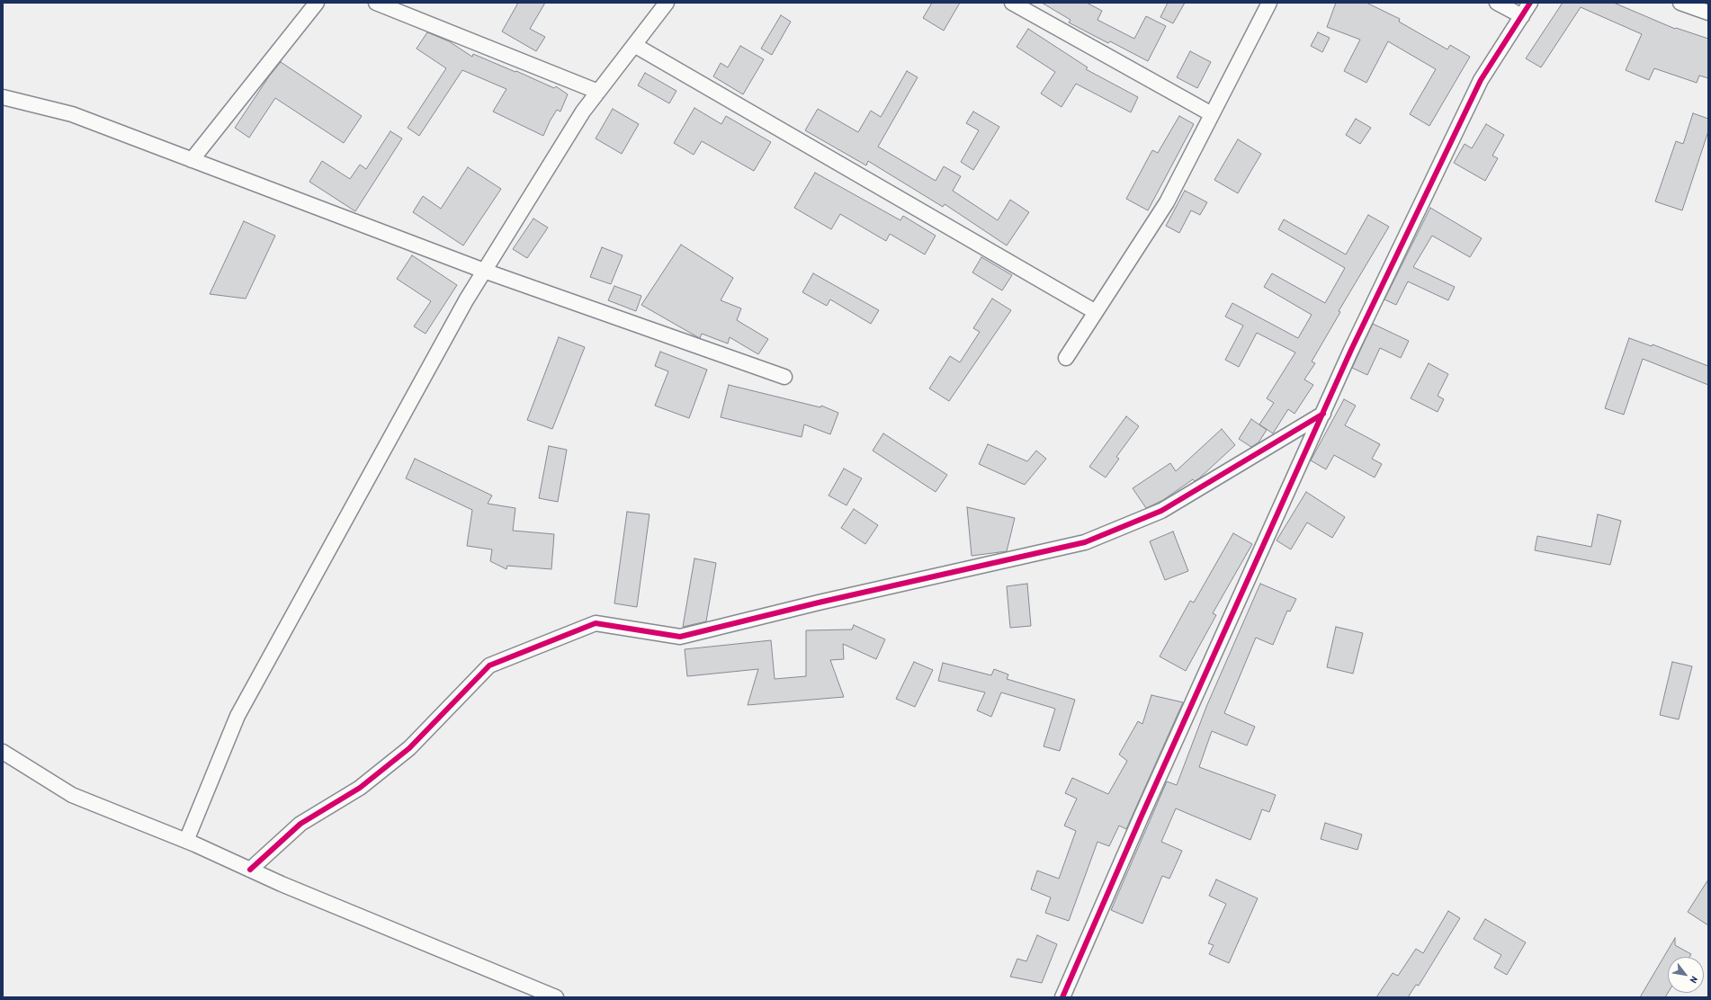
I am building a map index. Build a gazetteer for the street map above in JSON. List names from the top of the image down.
{
  "north": "bottom right"
}
